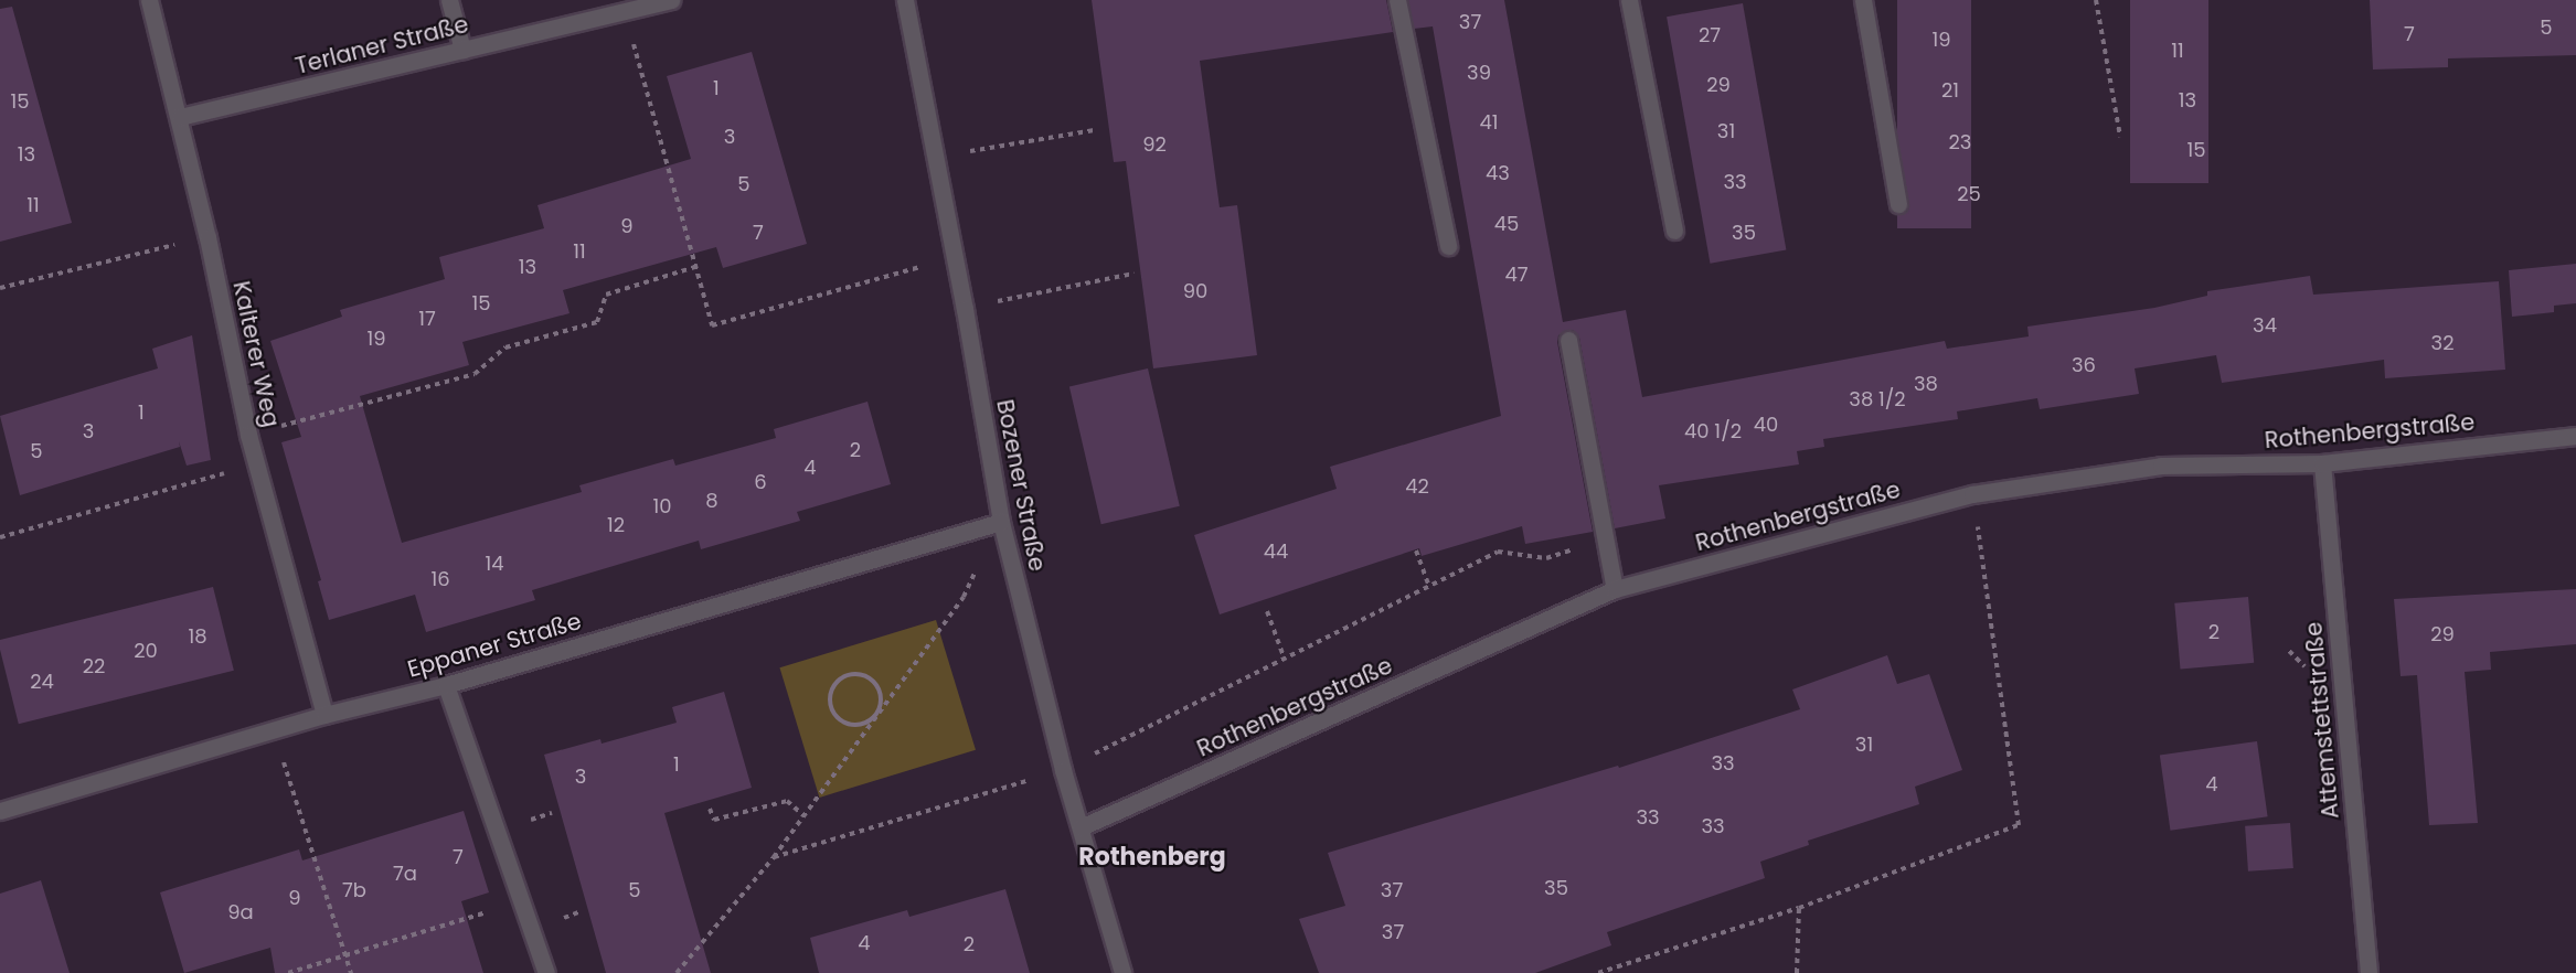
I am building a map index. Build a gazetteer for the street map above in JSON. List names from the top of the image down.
{
  "streets": {
    "street": [
      "Terlaner Straße",
      "Kalterer Weg",
      "Rothenbergstraße",
      "Bozener Straße",
      "Eppaner Straße",
      "Attemstettstraße"
    ]
  },
  "crossings": [
    ["Terlaner Straße", "Kalterer Weg"],
    ["Kalterer Weg", "Eppaner Straße"],
    ["Rothenbergstraße", "Bozener Straße"],
    ["Rothenbergstraße", "Attemstettstraße"],
    ["Bozener Straße", "Eppaner Straße"]
  ],
  "districts": ["Rothenberg"],
  "house_numbers": [
    "37",
    "5",
    "7",
    "27",
    "19",
    "11",
    "39",
    "29",
    "1",
    "21",
    "13",
    "15",
    "41",
    "31",
    "3",
    "23",
    "92",
    "15",
    "13",
    "43",
    "33",
    "5",
    "25",
    "11",
    "45",
    "9",
    "7",
    "35",
    "11",
    "13",
    "47",
    "90",
    "15",
    "17",
    "34",
    "19",
    "32",
    "36",
    "38",
    "38 1/2",
    "1",
    "40",
    "3",
    "40 1/2",
    "2",
    "5",
    "4",
    "6",
    "42",
    "8",
    "10",
    "12",
    "44",
    "14",
    "16",
    "2",
    "29",
    "18",
    "20",
    "22",
    "24",
    "31",
    "33",
    "1",
    "3",
    "4",
    "33",
    "33",
    "7",
    "7a",
    "35",
    "7b",
    "5",
    "37",
    "9",
    "9a",
    "37",
    "4",
    "2"
  ]
}
